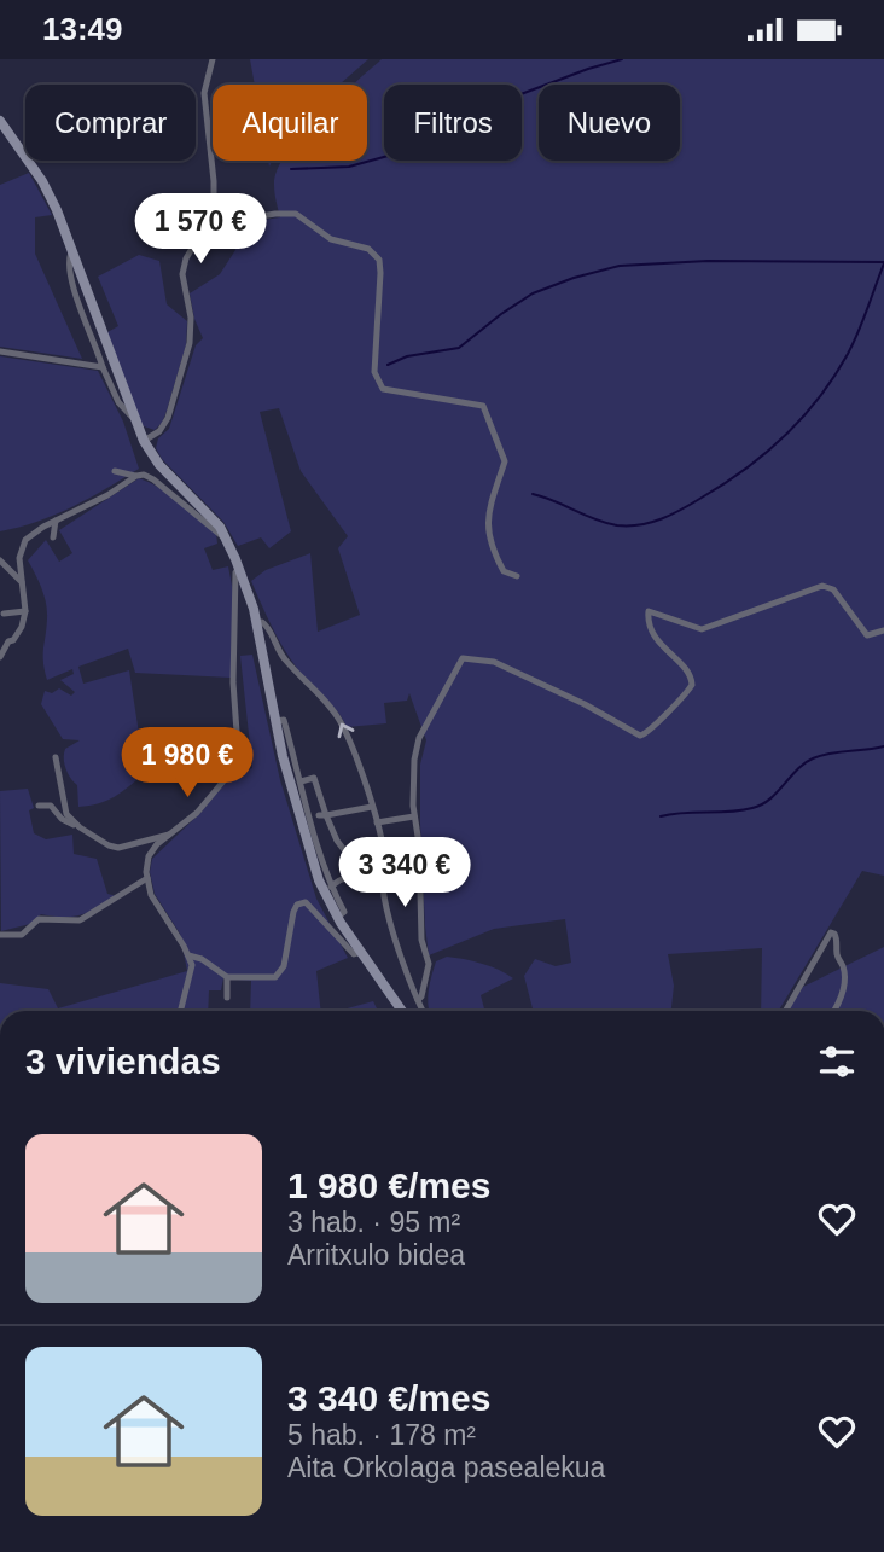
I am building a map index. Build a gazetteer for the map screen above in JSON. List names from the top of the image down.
{
  "page": {
    "status": "13:49",
    "chip": [
      "Comprar",
      "Alquilar",
      "Filtros",
      "Nuevo"
    ],
    "price": ["1 570 €", "1 980 €", "3 340 €"],
    "heading": "3 viviendas",
    "list": [
      {
        "name": "1 980 €/mes",
        "note": "3 hab. · 95 m² · Arritxulo bidea"
      },
      {
        "name": "3 340 €/mes",
        "note": "5 hab. · 178 m² · Aita Orkolaga pasealekua"
      }
    ]
  }
}
